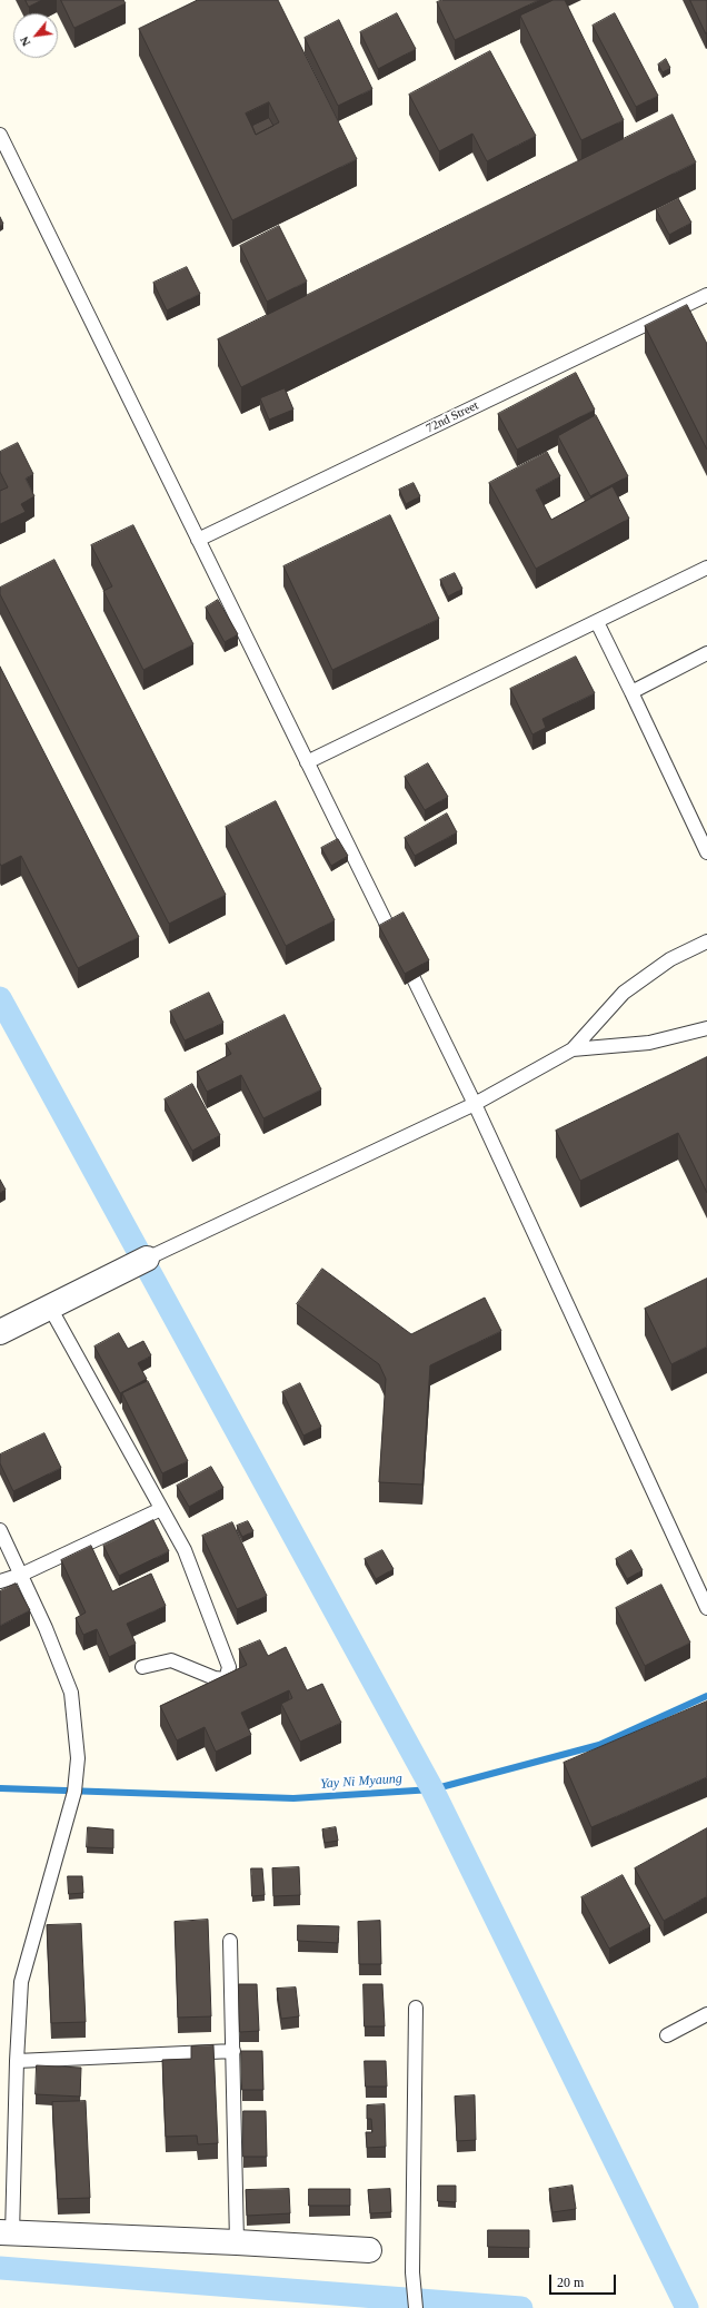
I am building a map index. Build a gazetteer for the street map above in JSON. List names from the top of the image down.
{
  "streets": {
    "lane": ["72nd Street"]
  },
  "water": ["Yay Ni Myaung"],
  "scale_bar": "20 m",
  "north": "bottom left"
}
